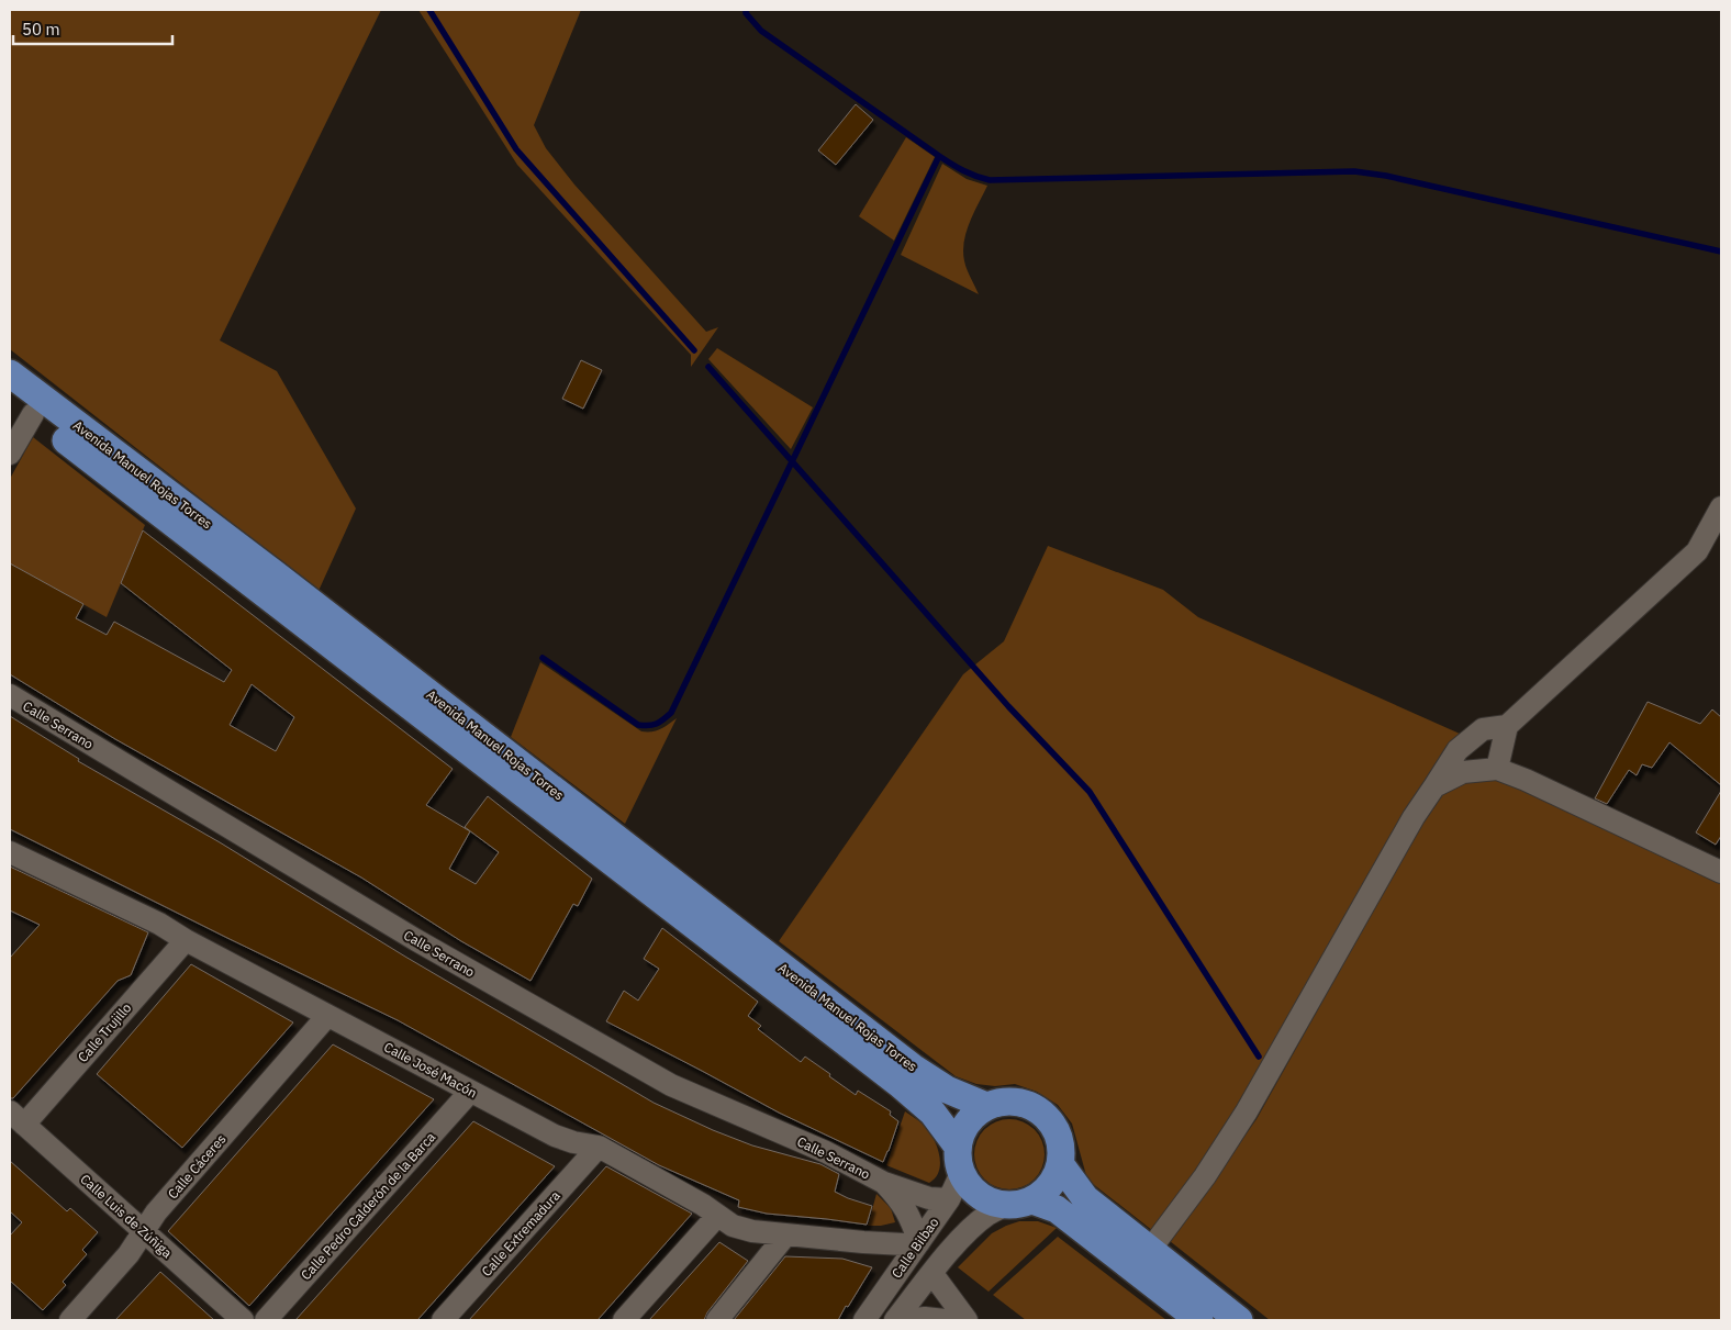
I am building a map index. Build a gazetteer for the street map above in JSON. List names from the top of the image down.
{
  "streets": {
    "main road": ["Avenida Manuel Rojas Torres"],
    "street": [
      "Calle Serrano",
      "Calle Trujillo",
      "Calle José Macón",
      "Calle Cáceres",
      "Calle Pedro Calderón de la Barca",
      "Calle Luis de Zúñiga",
      "Calle Extremadura",
      "Calle Bilbao"
    ]
  },
  "crossings": [
    ["Avenida Manuel Rojas Torres", "Calle Bilbao"],
    ["Calle Serrano", "Calle José Macón"],
    ["Calle Serrano", "Calle Bilbao"],
    ["Calle Trujillo", "Calle José Macón"],
    ["Calle Trujillo", "Calle Luis de Zúñiga"],
    ["Calle José Macón", "Calle Cáceres"],
    ["Calle José Macón", "Calle Pedro Calderón de la Barca"],
    ["Calle José Macón", "Calle Extremadura"],
    ["Calle José Macón", "Calle Bilbao"],
    ["Calle Cáceres", "Calle Luis de Zúñiga"]
  ],
  "scale_bar": "50 m"
}
